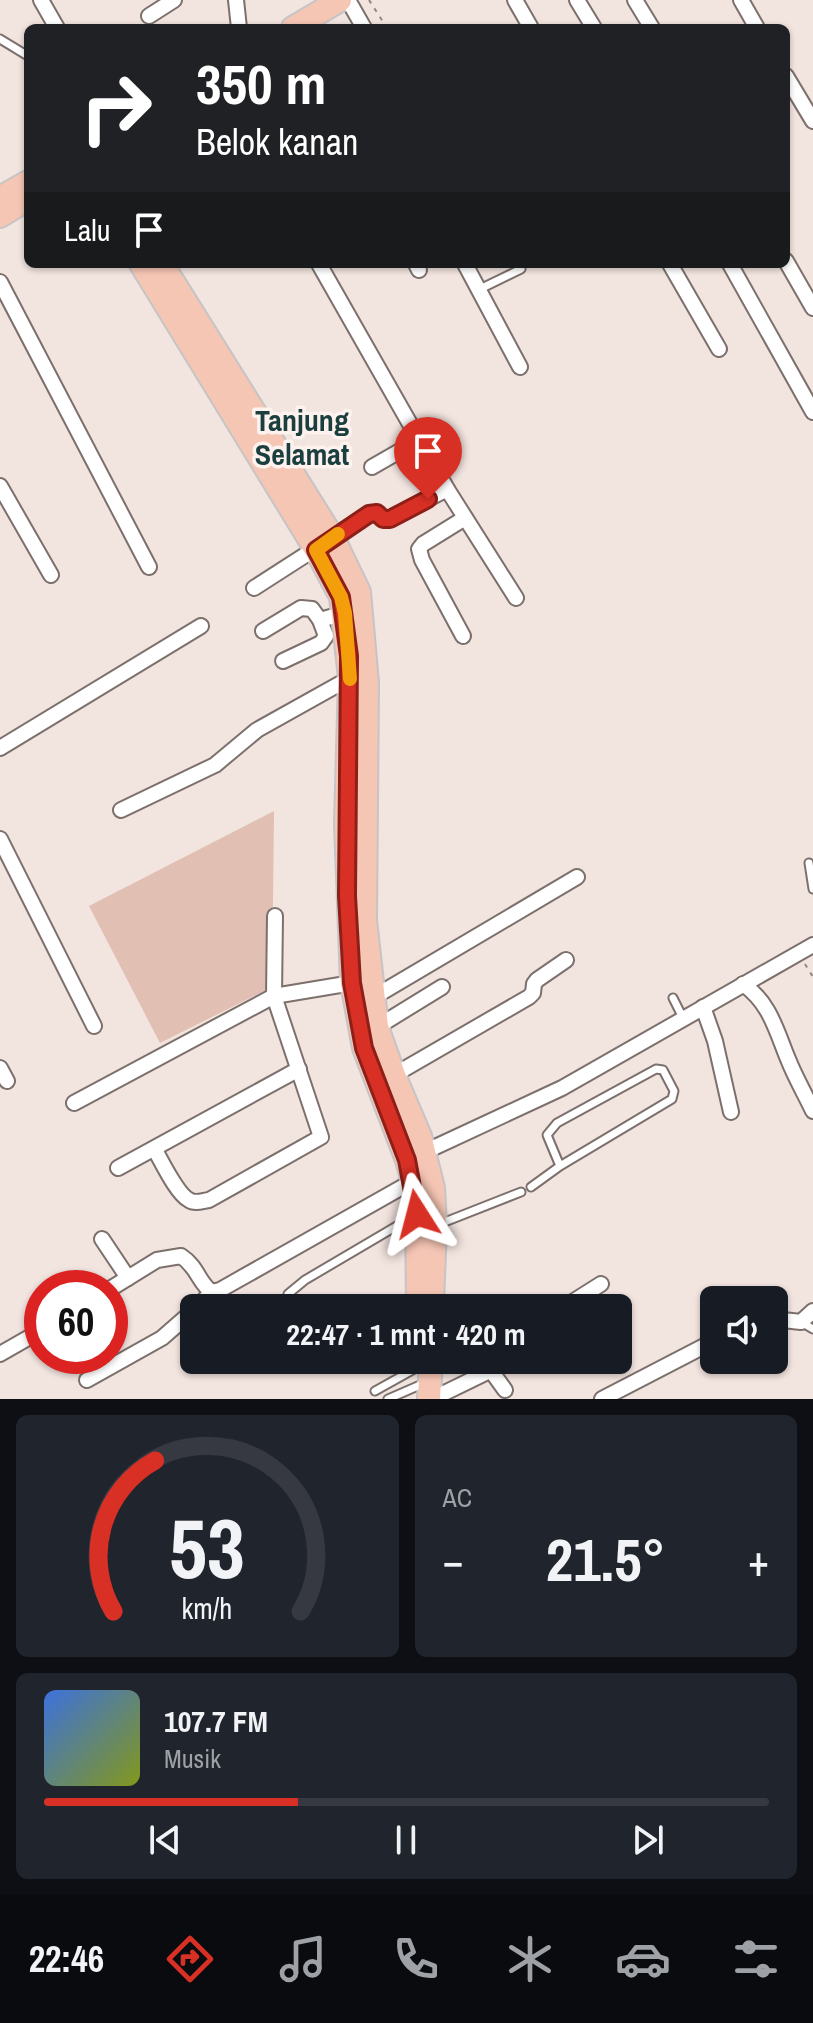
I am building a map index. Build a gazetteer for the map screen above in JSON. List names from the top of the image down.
{
  "districts": ["Tanjung Selamat"],
  "page": {
    "turn": ["350 m", "Belok kanan"],
    "then": "Lalu",
    "limit": "60",
    "trip": "22:47 · 1 mnt · 420 m",
    "tile": "AC",
    "heat": ["−", "21.5°", "+"],
    "song": ["107.7 FM", "Musik"],
    "tabs": "22:46",
    "gauge": ["53", "km/h"]
  }
}
